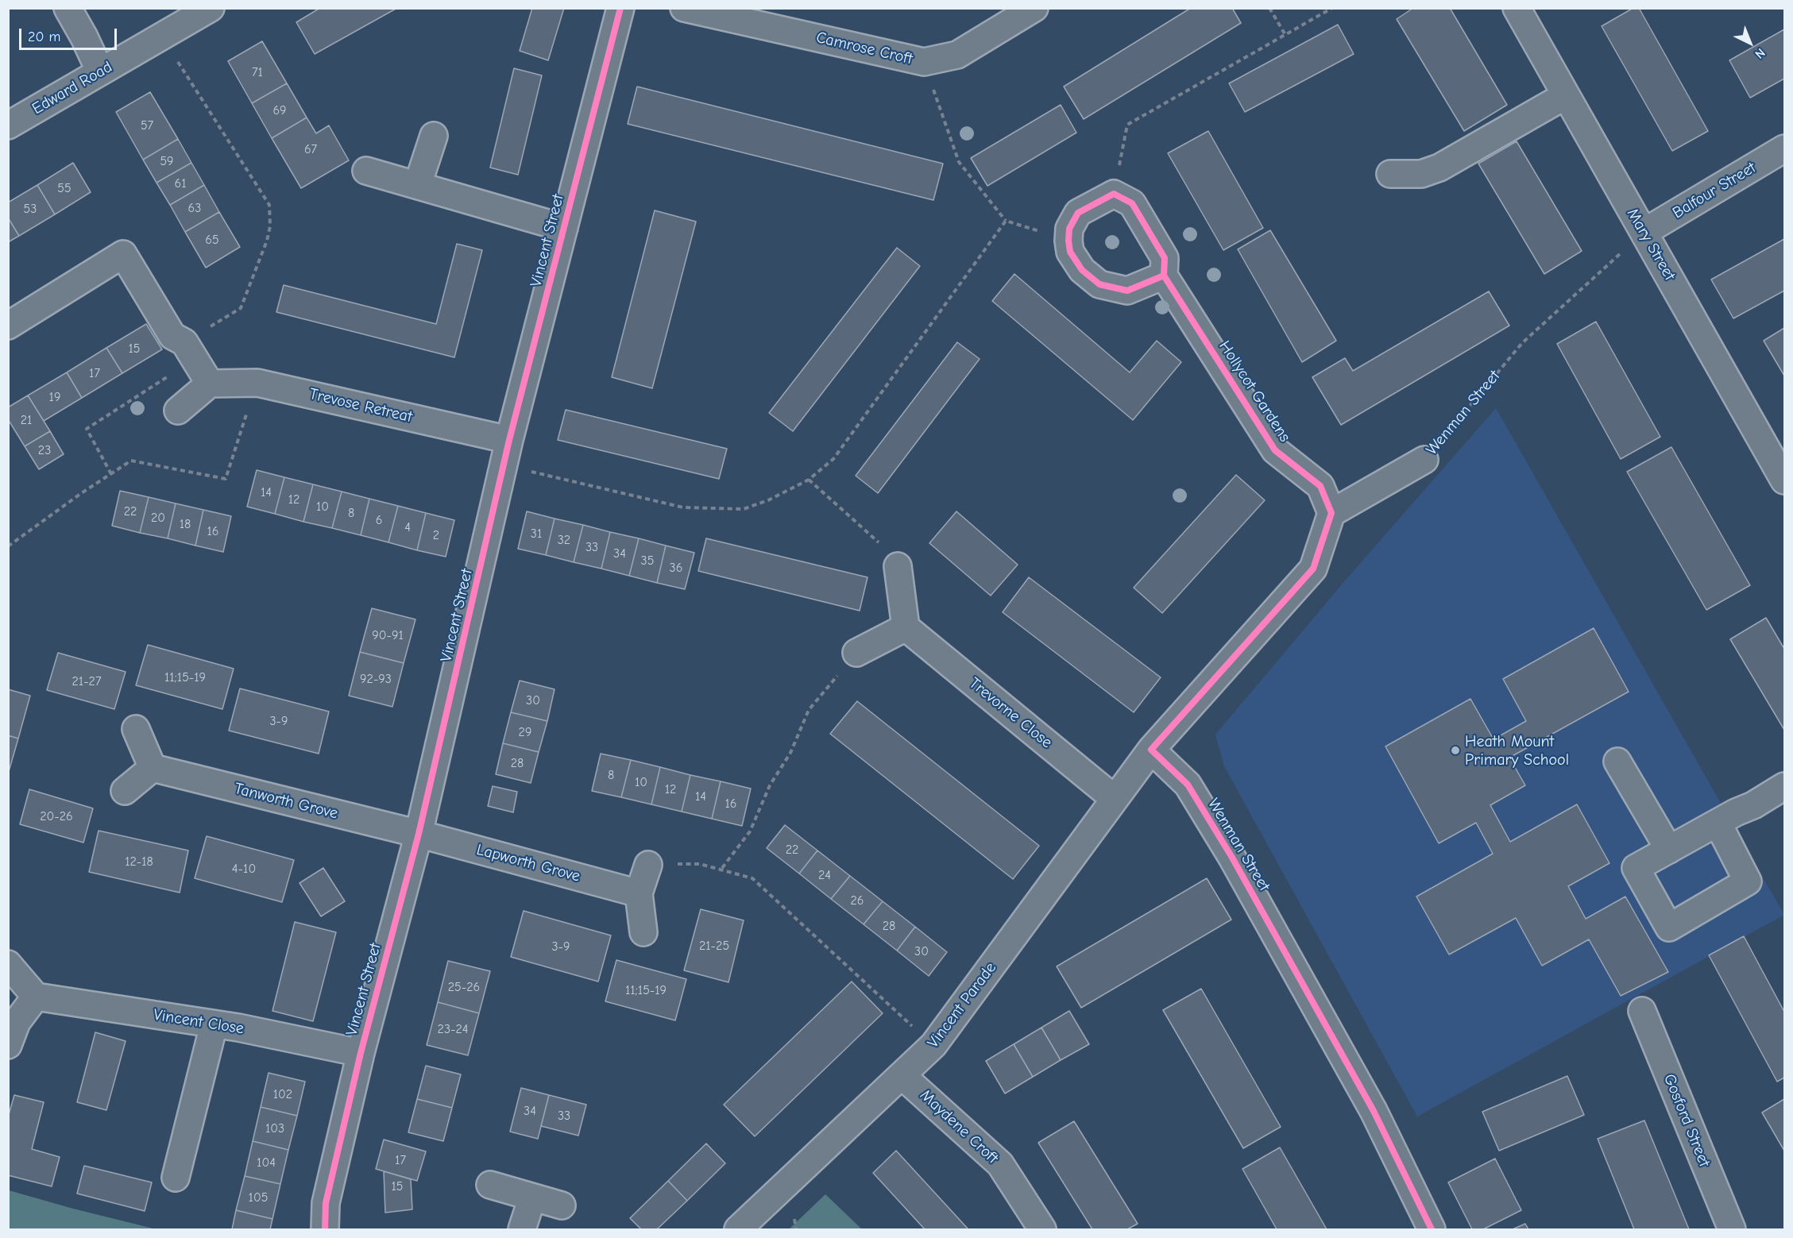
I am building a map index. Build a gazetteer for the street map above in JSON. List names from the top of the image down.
{
  "streets": {
    "street": [
      "Camrose Croft",
      "Edward Road",
      "Balfour Street",
      "Vincent Street",
      "Mary Street",
      "Hollycot Gardens",
      "Trevose Retreat",
      "Wenman Street",
      "Trevorne Close",
      "Tanworth Grove",
      "Lapworth Grove",
      "Vincent Parade",
      "Vincent Close",
      "Gosford Street",
      "Maydene Croft"
    ]
  },
  "crossings": [
    ["Balfour Street", "Mary Street"],
    ["Balfour Street", "Wenman Street"],
    ["Vincent Street", "Trevose Retreat"],
    ["Vincent Street", "Tanworth Grove"],
    ["Vincent Street", "Lapworth Grove"],
    ["Vincent Street", "Vincent Close"],
    ["Mary Street", "Wenman Street"],
    ["Hollycot Gardens", "Wenman Street"],
    ["Wenman Street", "Vincent Parade"],
    ["Trevorne Close", "Vincent Parade"],
    ["Tanworth Grove", "Lapworth Grove"],
    ["Vincent Parade", "Maydene Croft"]
  ],
  "places": ["Heath Mount Primary School"],
  "house_numbers": [
    "71",
    "69",
    "57",
    "67",
    "59",
    "61",
    "55",
    "63",
    "53",
    "65",
    "15",
    "17",
    "19",
    "21",
    "23",
    "14",
    "12",
    "10",
    "22",
    "8",
    "20",
    "6",
    "18",
    "4",
    "16",
    "31",
    "2",
    "32",
    "33",
    "34",
    "35",
    "36",
    "90-91",
    "11;15-19",
    "92-93",
    "21-27",
    "30",
    "3-9",
    "29",
    "28",
    "8",
    "10",
    "12",
    "14",
    "16",
    "20-26",
    "22",
    "12-18",
    "4-10",
    "24",
    "26",
    "28",
    "21-25",
    "3-9",
    "30",
    "25-26",
    "11;15-19",
    "23-24",
    "102",
    "34",
    "33",
    "103",
    "17",
    "104",
    "15",
    "105"
  ],
  "scale_bar": "20 m",
  "north": "bottom right"
}
